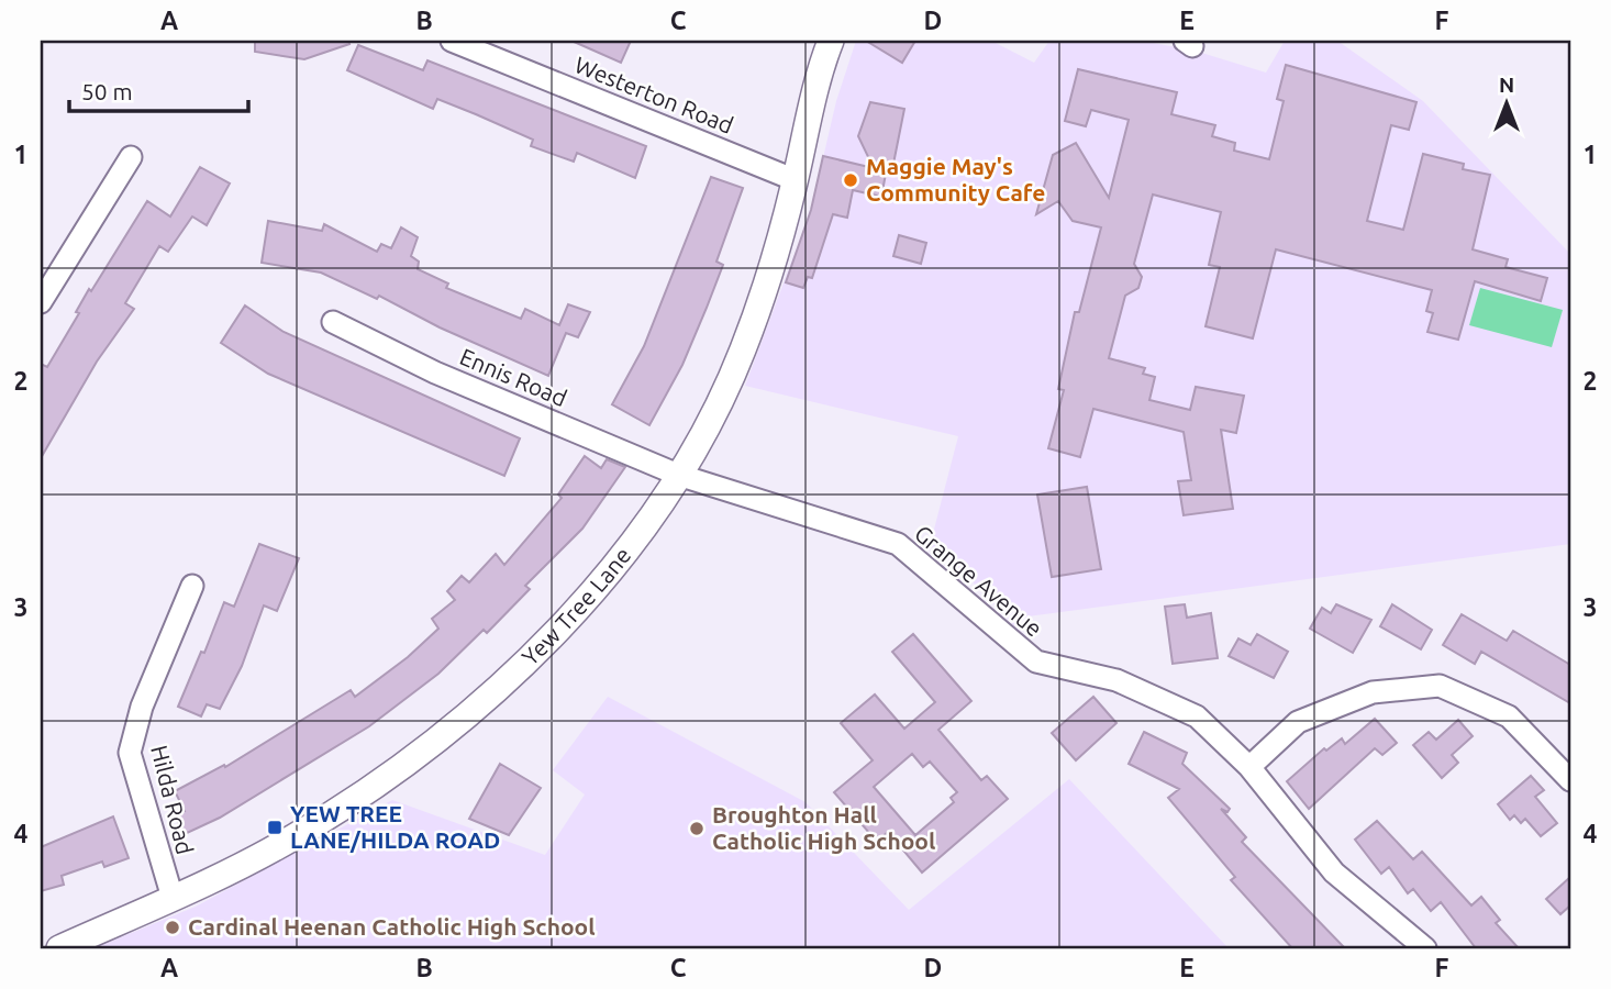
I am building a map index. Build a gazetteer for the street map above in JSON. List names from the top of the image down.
{
  "streets": {
    "street": [
      "Westerton Road",
      "Ennis Road",
      "Grange Avenue",
      "Yew Tree Lane",
      "Hilda Road"
    ]
  },
  "crossings": [
    ["Westerton Road", "Yew Tree Lane"],
    ["Ennis Road", "Grange Avenue"],
    ["Ennis Road", "Yew Tree Lane"],
    ["Grange Avenue", "Yew Tree Lane"],
    ["Yew Tree Lane", "Hilda Road"]
  ],
  "places": {
    "other": ["Maggie May's Community Cafe", "Broughton Hall Catholic High School", "Cardinal Heenan Catholic High School"],
    "transit": ["YEW TREE LANE/HILDA ROAD"]
  },
  "scale_bar": "50 m",
  "north": "top",
  "grid": {
    "columns": [
      "A",
      "B",
      "C",
      "D",
      "E",
      "F"
    ],
    "rows": [
      "1",
      "2",
      "3",
      "4"
    ]
  }
}
